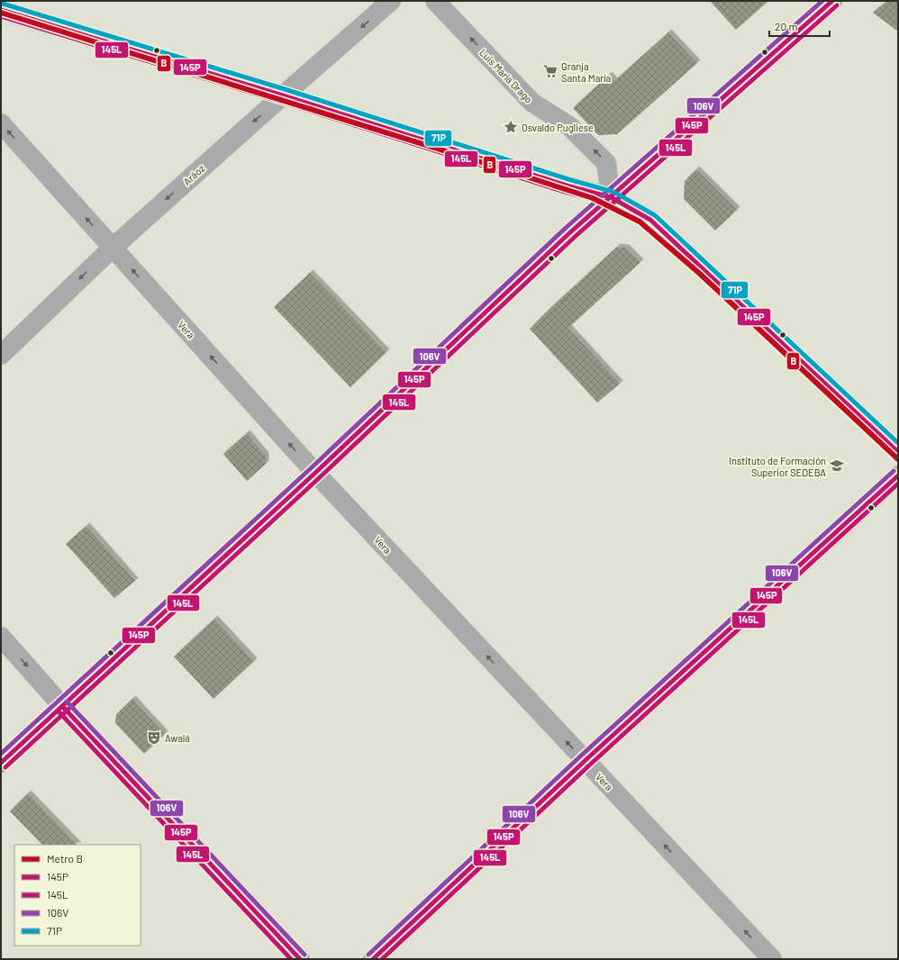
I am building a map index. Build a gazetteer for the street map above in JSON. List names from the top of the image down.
{
  "streets": {
    "street": ["Luis María Drago", "Aráoz", "Vera"]
  },
  "crossings": [
    ["Aráoz", "Vera"]
  ],
  "one_way": ["Luis María Drago", "Aráoz", "Vera"],
  "places": {
    "supermarket": ["Granja Santa María"],
    "place": ["Osvaldo Pugliese"],
    "school or university": ["Instituto de Formación Superior SEDEBA"],
    "theatre": ["Awalá"]
  },
  "lines": [
    "transit line 145P",
    "transit line 106V",
    "transit line 71P",
    "transit line 145L",
    "metro line B"
  ],
  "legend": [
    "Metro B",
    "145P",
    "145L",
    "106V",
    "71P"
  ],
  "scale_bar": "20 m"
}
